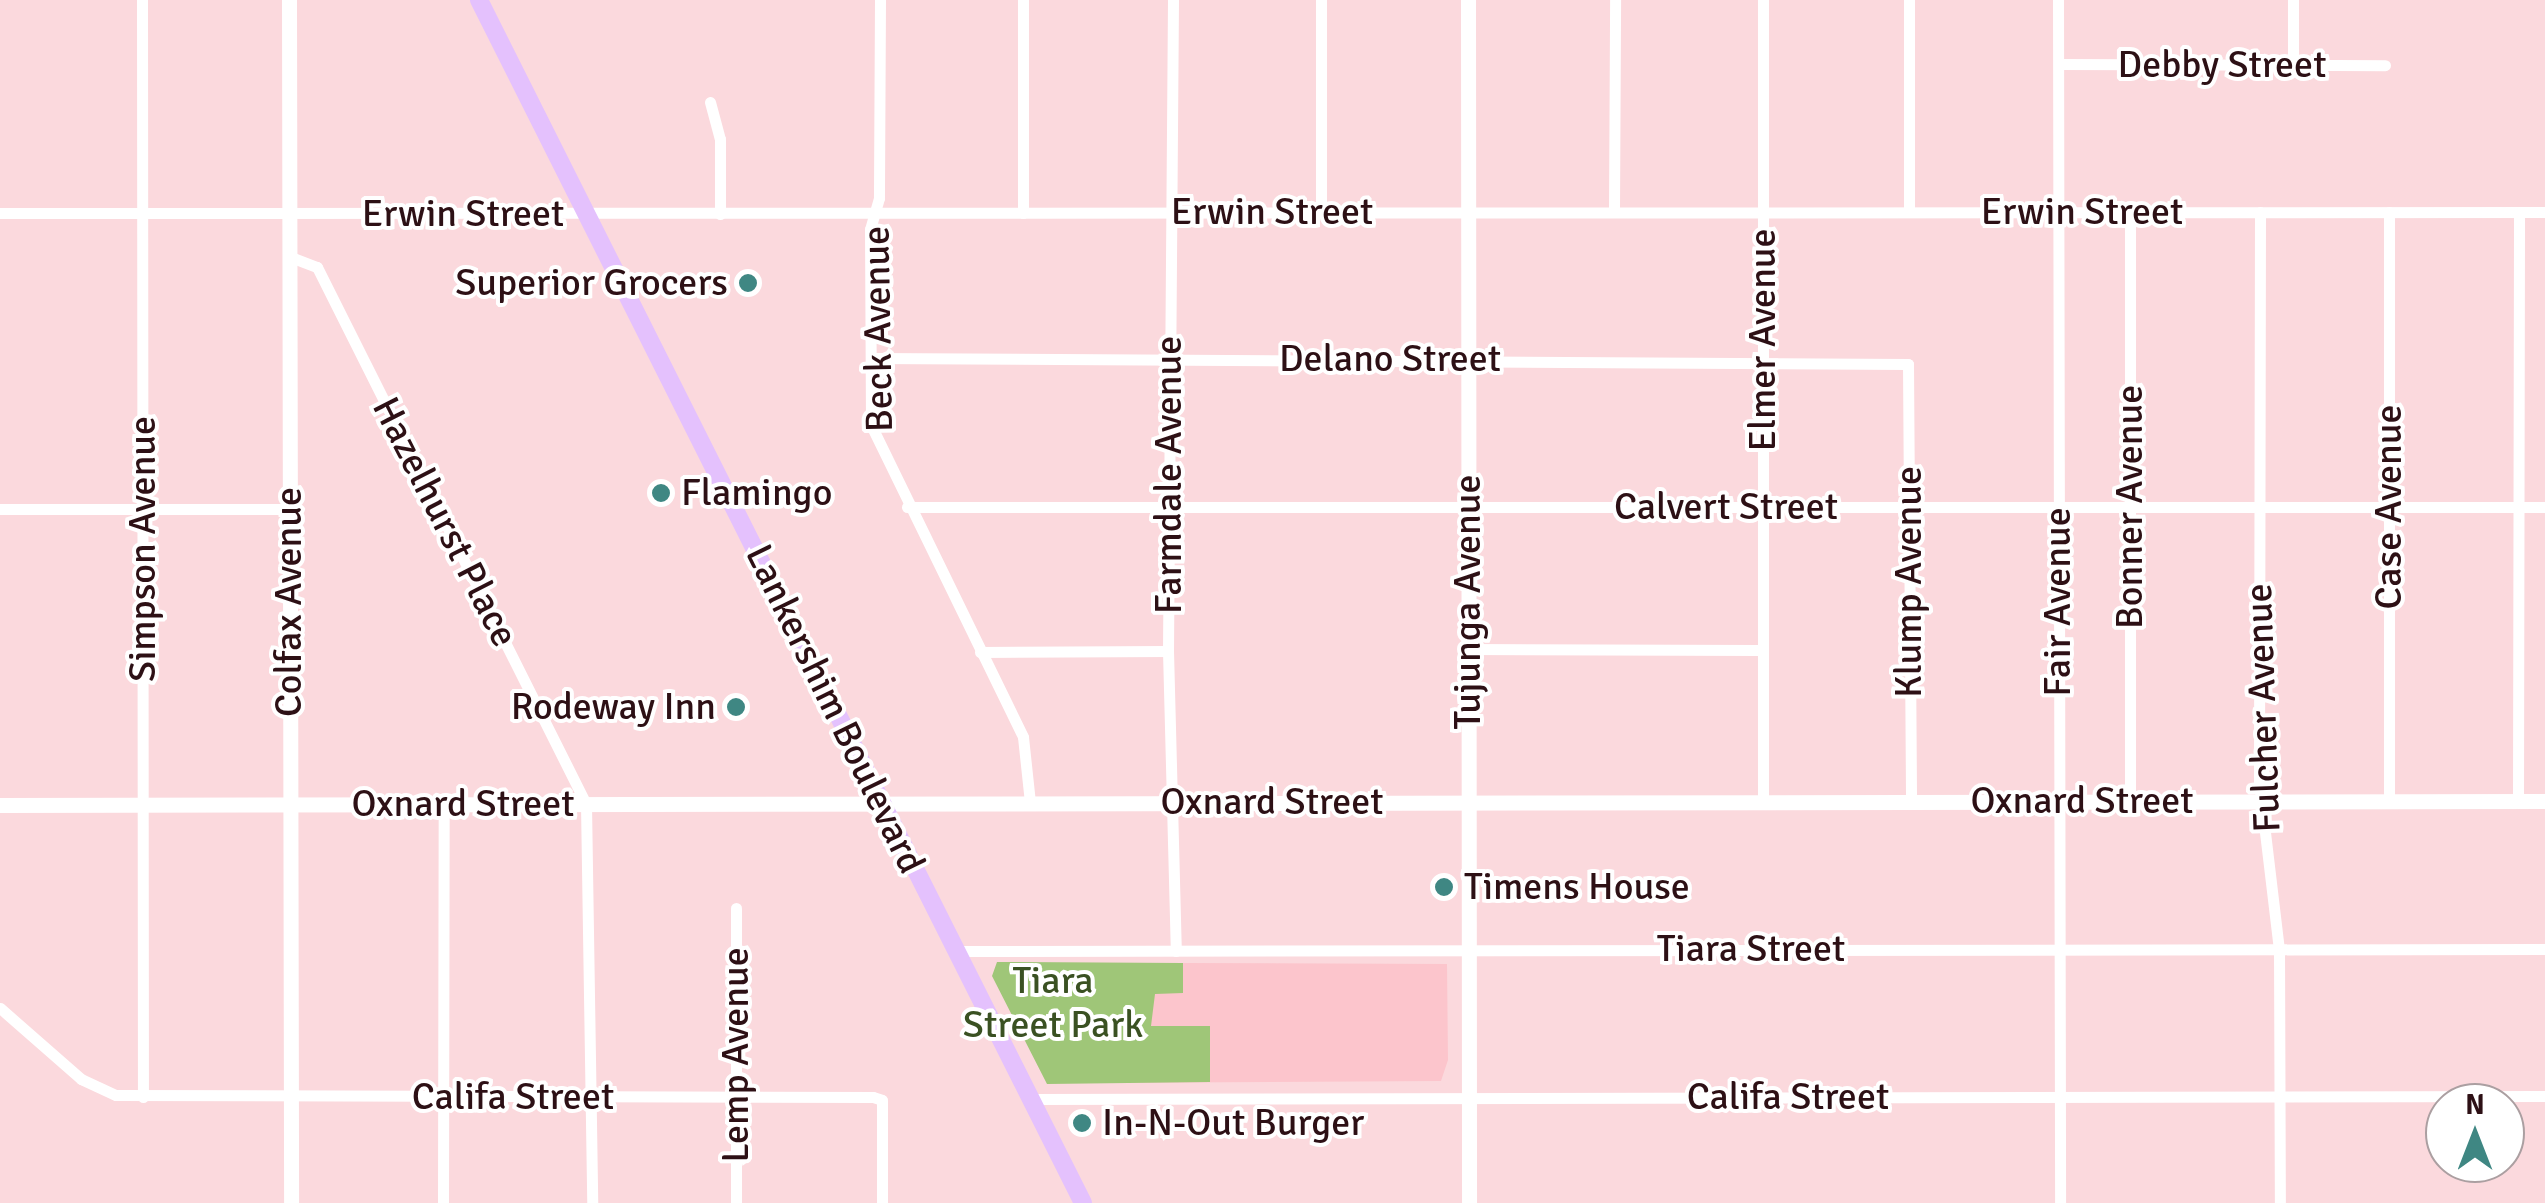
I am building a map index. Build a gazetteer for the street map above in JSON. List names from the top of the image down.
{
  "streets": {
    "main road": [
      "Colfax Avenue",
      "Tujunga Avenue",
      "Lankershim Boulevard",
      "Oxnard Street"
    ],
    "street": [
      "Debby Street",
      "Erwin Street",
      "Beck Avenue",
      "Elmer Avenue",
      "Delano Street",
      "Farmdale Avenue",
      "Calvert Street",
      "Bonner Avenue",
      "Case Avenue",
      "Hazelhurst Place",
      "Simpson Avenue",
      "Klump Avenue",
      "Fair Avenue",
      "Fulcher Avenue",
      "Tiara Street",
      "Lemp Avenue",
      "Califa Street"
    ]
  },
  "crossings": [
    ["Debby Street", "Fair Avenue"],
    ["Erwin Street", "Beck Avenue"],
    ["Erwin Street", "Elmer Avenue"],
    ["Erwin Street", "Farmdale Avenue"],
    ["Erwin Street", "Bonner Avenue"],
    ["Erwin Street", "Case Avenue"],
    ["Erwin Street", "Simpson Avenue"],
    ["Erwin Street", "Colfax Avenue"],
    ["Erwin Street", "Tujunga Avenue"],
    ["Erwin Street", "Fair Avenue"],
    ["Erwin Street", "Fulcher Avenue"],
    ["Erwin Street", "Lankershim Boulevard"],
    ["Beck Avenue", "Delano Street"],
    ["Beck Avenue", "Calvert Street"],
    ["Beck Avenue", "Oxnard Street"],
    ["Elmer Avenue", "Delano Street"],
    ["Elmer Avenue", "Calvert Street"],
    ["Elmer Avenue", "Oxnard Street"],
    ["Delano Street", "Farmdale Avenue"],
    ["Delano Street", "Klump Avenue"],
    ["Delano Street", "Tujunga Avenue"],
    ["Farmdale Avenue", "Calvert Street"],
    ["Farmdale Avenue", "Oxnard Street"],
    ["Farmdale Avenue", "Tiara Street"],
    ["Calvert Street", "Bonner Avenue"],
    ["Calvert Street", "Case Avenue"],
    ["Calvert Street", "Klump Avenue"],
    ["Calvert Street", "Tujunga Avenue"],
    ["Calvert Street", "Fair Avenue"],
    ["Calvert Street", "Fulcher Avenue"],
    ["Bonner Avenue", "Oxnard Street"],
    ["Case Avenue", "Oxnard Street"],
    ["Hazelhurst Place", "Colfax Avenue"],
    ["Hazelhurst Place", "Oxnard Street"],
    ["Simpson Avenue", "Oxnard Street"],
    ["Simpson Avenue", "Califa Street"],
    ["Klump Avenue", "Oxnard Street"],
    ["Colfax Avenue", "Oxnard Street"],
    ["Colfax Avenue", "Califa Street"],
    ["Tujunga Avenue", "Oxnard Street"],
    ["Tujunga Avenue", "Tiara Street"],
    ["Tujunga Avenue", "Califa Street"],
    ["Fair Avenue", "Oxnard Street"],
    ["Fair Avenue", "Tiara Street"],
    ["Fair Avenue", "Califa Street"],
    ["Fulcher Avenue", "Oxnard Street"],
    ["Fulcher Avenue", "Tiara Street"],
    ["Fulcher Avenue", "Califa Street"],
    ["Lankershim Boulevard", "Oxnard Street"],
    ["Lankershim Boulevard", "Tiara Street"],
    ["Lankershim Boulevard", "Califa Street"],
    ["Lemp Avenue", "Califa Street"]
  ],
  "parks": ["Tiara Street Park"],
  "places": [
    "Superior Grocers",
    "Flamingo",
    "Rodeway Inn",
    "Timens House",
    "In-N-Out Burger"
  ],
  "north": "top"
}
